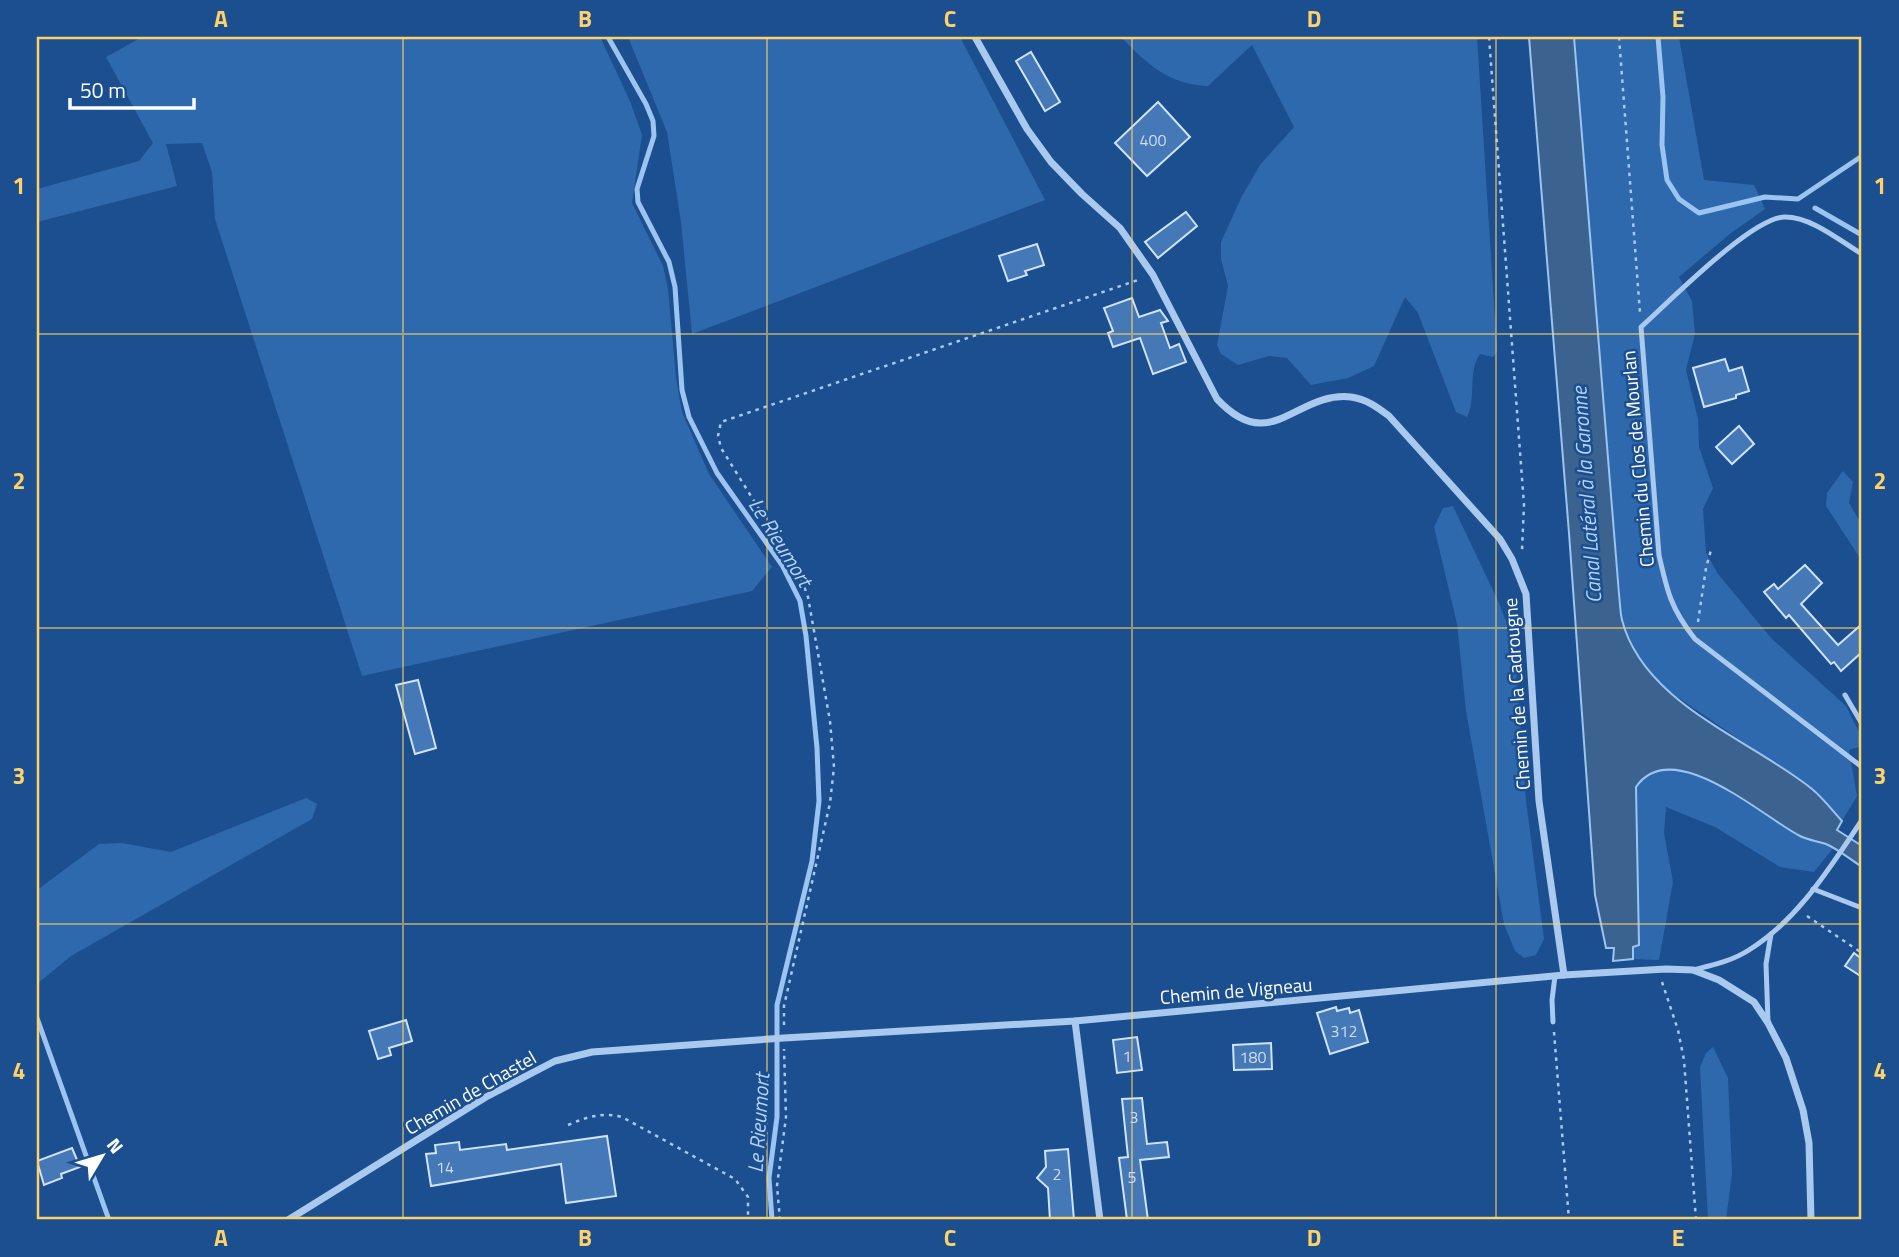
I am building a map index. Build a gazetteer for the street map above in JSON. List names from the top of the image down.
{
  "streets": {
    "street": ["Chemin de la Cadrougne", "Chemin de Vigneau", "Chemin de Chastel"],
    "lane": ["Chemin du Clos de Mourlan"]
  },
  "crossings": [
    ["Chemin de la Cadrougne", "Chemin de Vigneau"],
    ["Chemin de Vigneau", "Chemin de Chastel"]
  ],
  "water": ["Canal Latéral à la Garonne", "Le Rieumort"],
  "house_numbers": [
    "400",
    "312",
    "1",
    "180",
    "3",
    "14",
    "2",
    "5"
  ],
  "scale_bar": "50 m",
  "north": "top right",
  "grid": {
    "columns": [
      "A",
      "B",
      "C",
      "D",
      "E"
    ],
    "rows": [
      "1",
      "2",
      "3",
      "4"
    ]
  }
}
